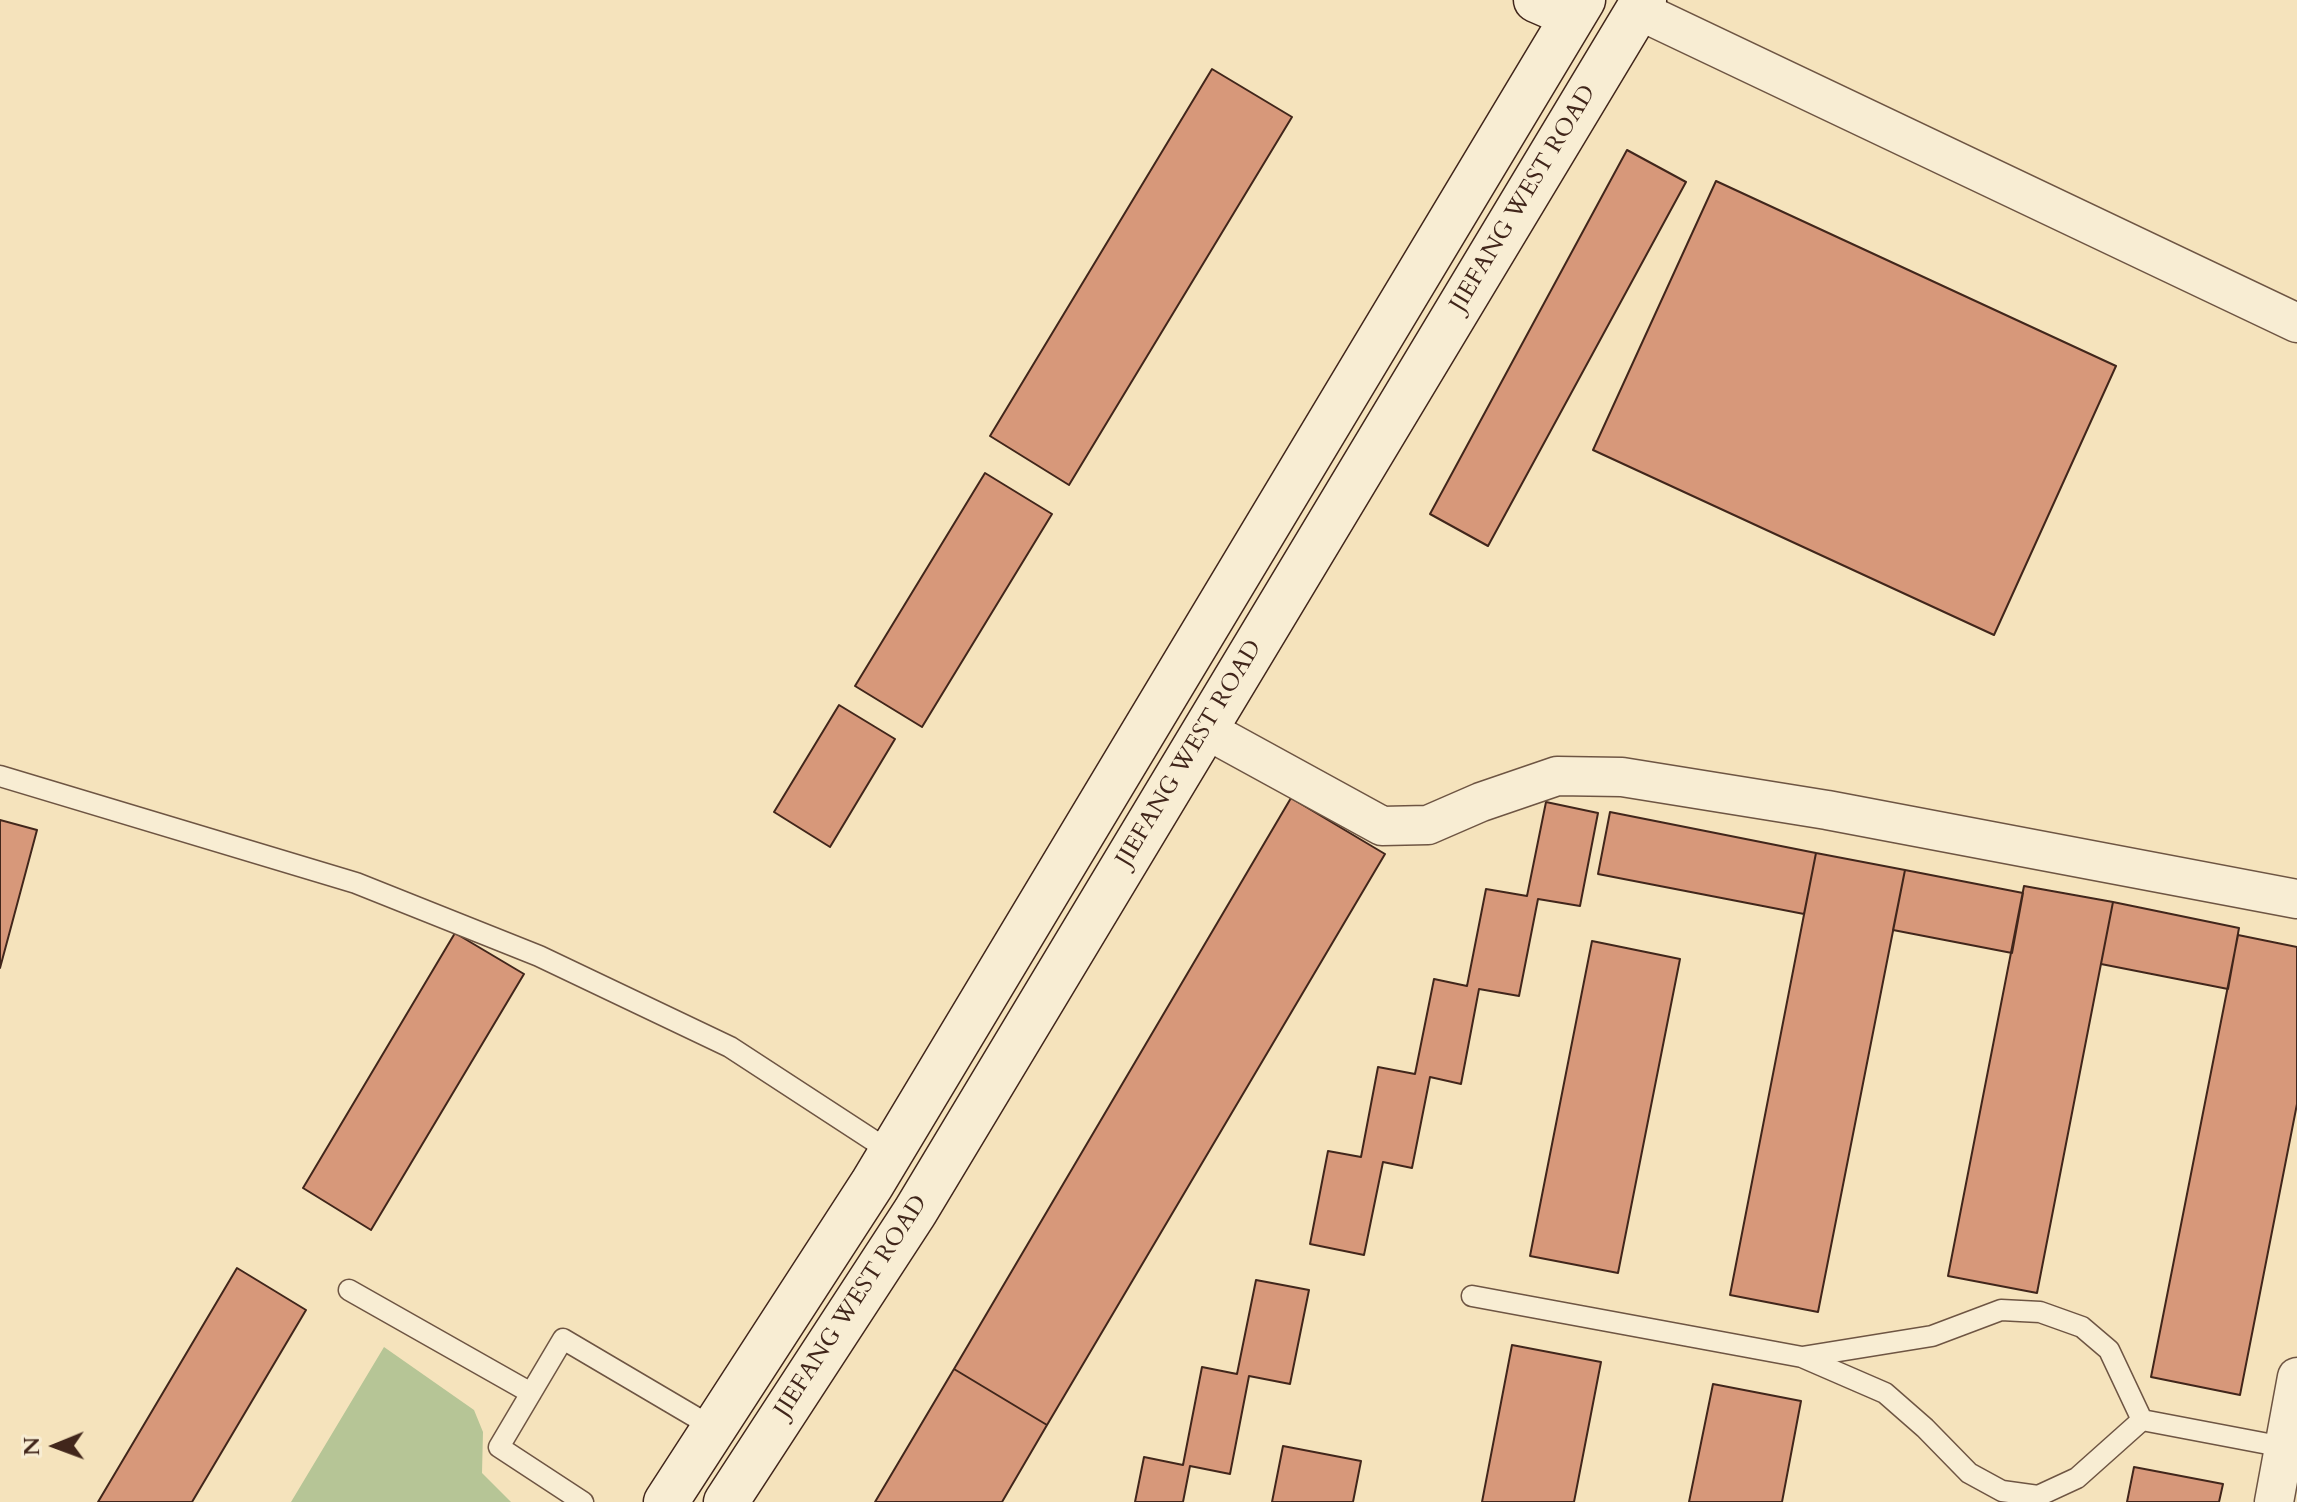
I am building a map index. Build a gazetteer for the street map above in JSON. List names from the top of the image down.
{
  "streets": {
    "main road": ["JIEFANG WEST ROAD"]
  },
  "north": "left"
}
